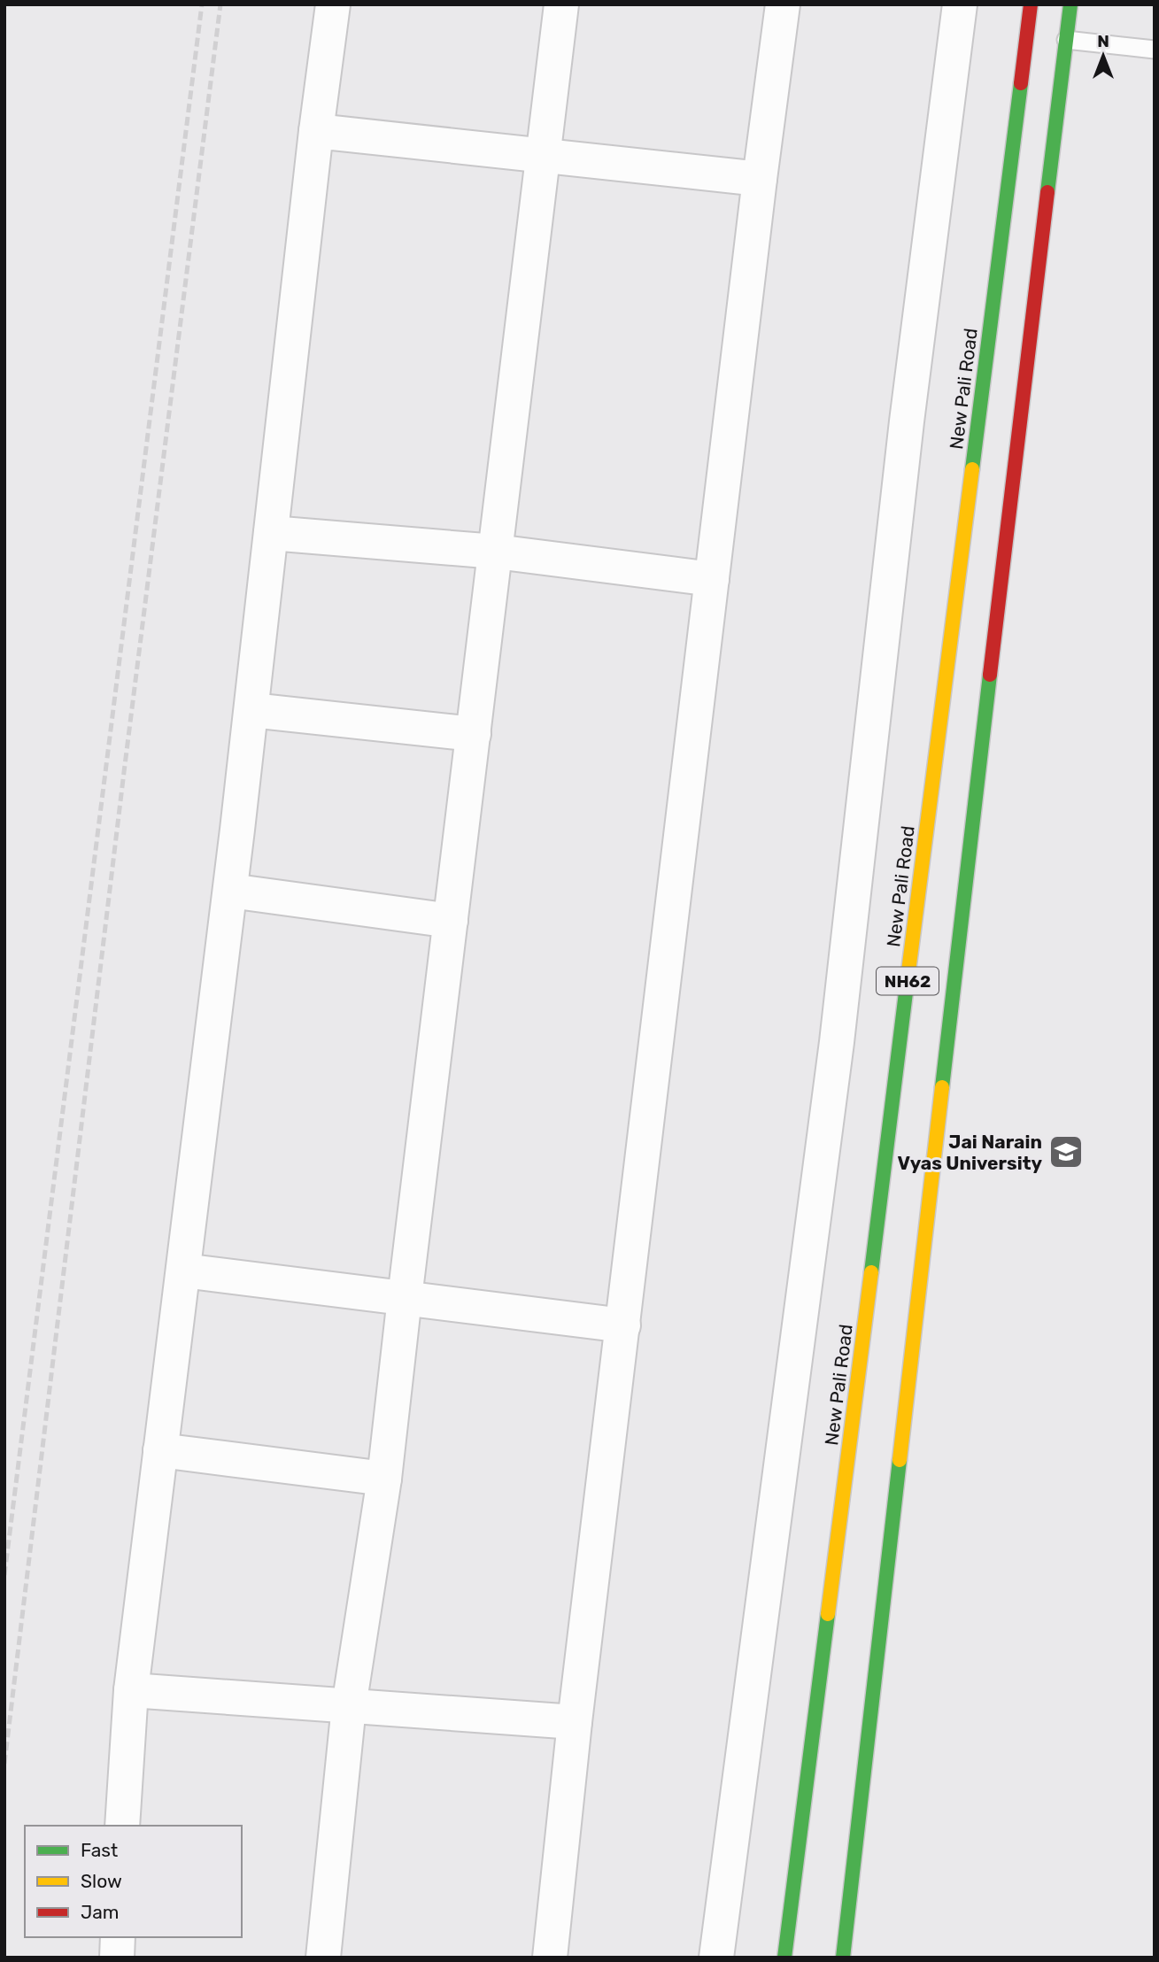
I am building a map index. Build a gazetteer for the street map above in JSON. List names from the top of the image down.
{
  "streets": {
    "highway": ["New Pali Road", "NH62"]
  },
  "places": {
    "school or university": ["Jai Narain Vyas University"]
  },
  "legend": ["Fast", "Slow", "Jam"],
  "north": "top"
}
